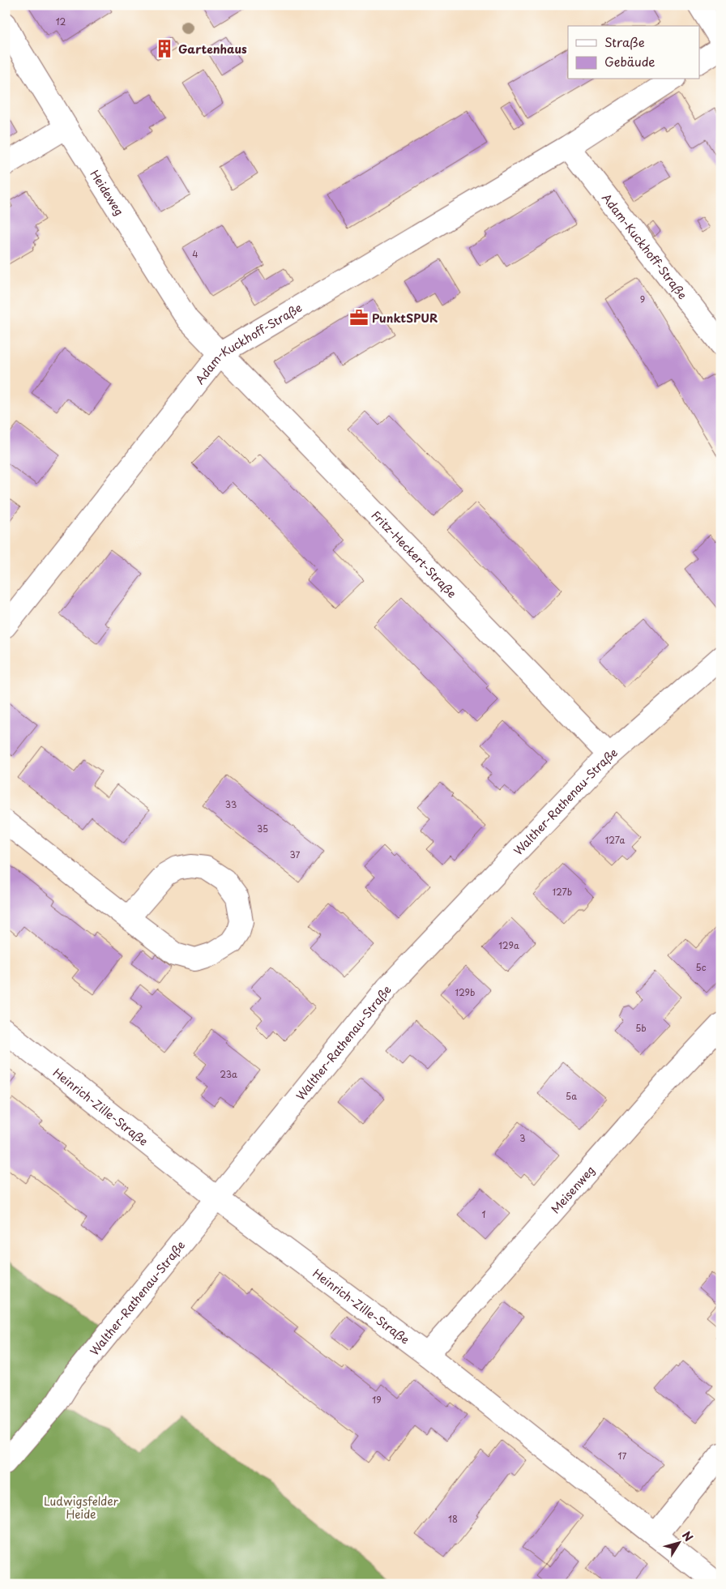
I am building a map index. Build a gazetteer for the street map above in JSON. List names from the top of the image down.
{
  "streets": {
    "street": [
      "Heideweg",
      "Adam-Kuckhoff-Straße",
      "Fritz-Heckert-Straße",
      "Walther-Rathenau-Straße",
      "Heinrich-Zille-Straße",
      "Meisenweg"
    ]
  },
  "crossings": [
    ["Heideweg", "Adam-Kuckhoff-Straße"],
    ["Heideweg", "Fritz-Heckert-Straße"],
    ["Adam-Kuckhoff-Straße", "Fritz-Heckert-Straße"],
    ["Fritz-Heckert-Straße", "Walther-Rathenau-Straße"],
    ["Walther-Rathenau-Straße", "Heinrich-Zille-Straße"],
    ["Heinrich-Zille-Straße", "Meisenweg"]
  ],
  "parks": ["Ludwigsfelder Heide"],
  "places": {
    "building": ["Gartenhaus"],
    "office": ["PunktSPUR"]
  },
  "house_numbers": [
    "12",
    "4",
    "9",
    "33",
    "35",
    "127a",
    "37",
    "127b",
    "129a",
    "5c",
    "129b",
    "5b",
    "23a",
    "5a",
    "3",
    "1",
    "19",
    "17",
    "18"
  ],
  "legend": ["Straße", "Gebäude"],
  "north": "top right"
}
